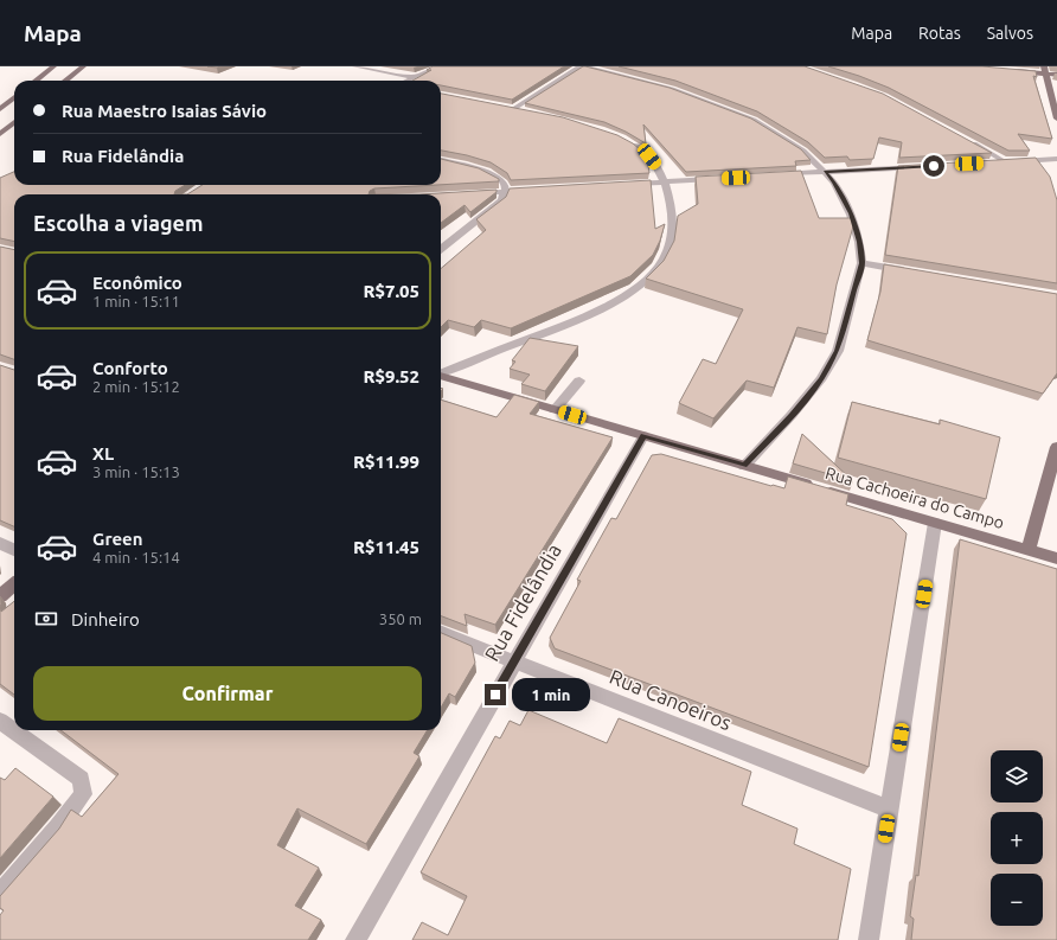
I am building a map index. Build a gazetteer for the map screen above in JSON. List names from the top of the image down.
{
  "streets": {
    "main road": ["Rua Cachoeira do Campo"],
    "street": ["Rua Fidelândia", "Rua Canoeiros"]
  },
  "crossings": [
    ["Rua Cachoeira do Campo", "Rua Fidelândia"],
    ["Rua Fidelândia", "Rua Canoeiros"]
  ],
  "page": {
    "header": "Mapa",
    "nav": ["Mapa", "Rotas", "Salvos"],
    "banner": ["Rua Maestro Isaias Sávio", "Rua Fidelândia"],
    "heading": "Escolha a viagem",
    "list": [
      {
        "name": "Econômico",
        "note": "1 min · 15:11",
        "value": "R$7.05"
      },
      {
        "name": "Conforto",
        "note": "2 min · 15:12",
        "value": "R$9.52"
      },
      {
        "name": "XL",
        "note": "3 min · 15:13",
        "value": "R$11.99"
      },
      {
        "name": "Green",
        "note": "4 min · 15:14",
        "value": "R$11.45"
      }
    ],
    "pay": ["Dinheiro", "350 m"],
    "buttons": "Confirmar",
    "bubble": "1 min",
    "map_buttons": ["+", "−"]
  }
}
